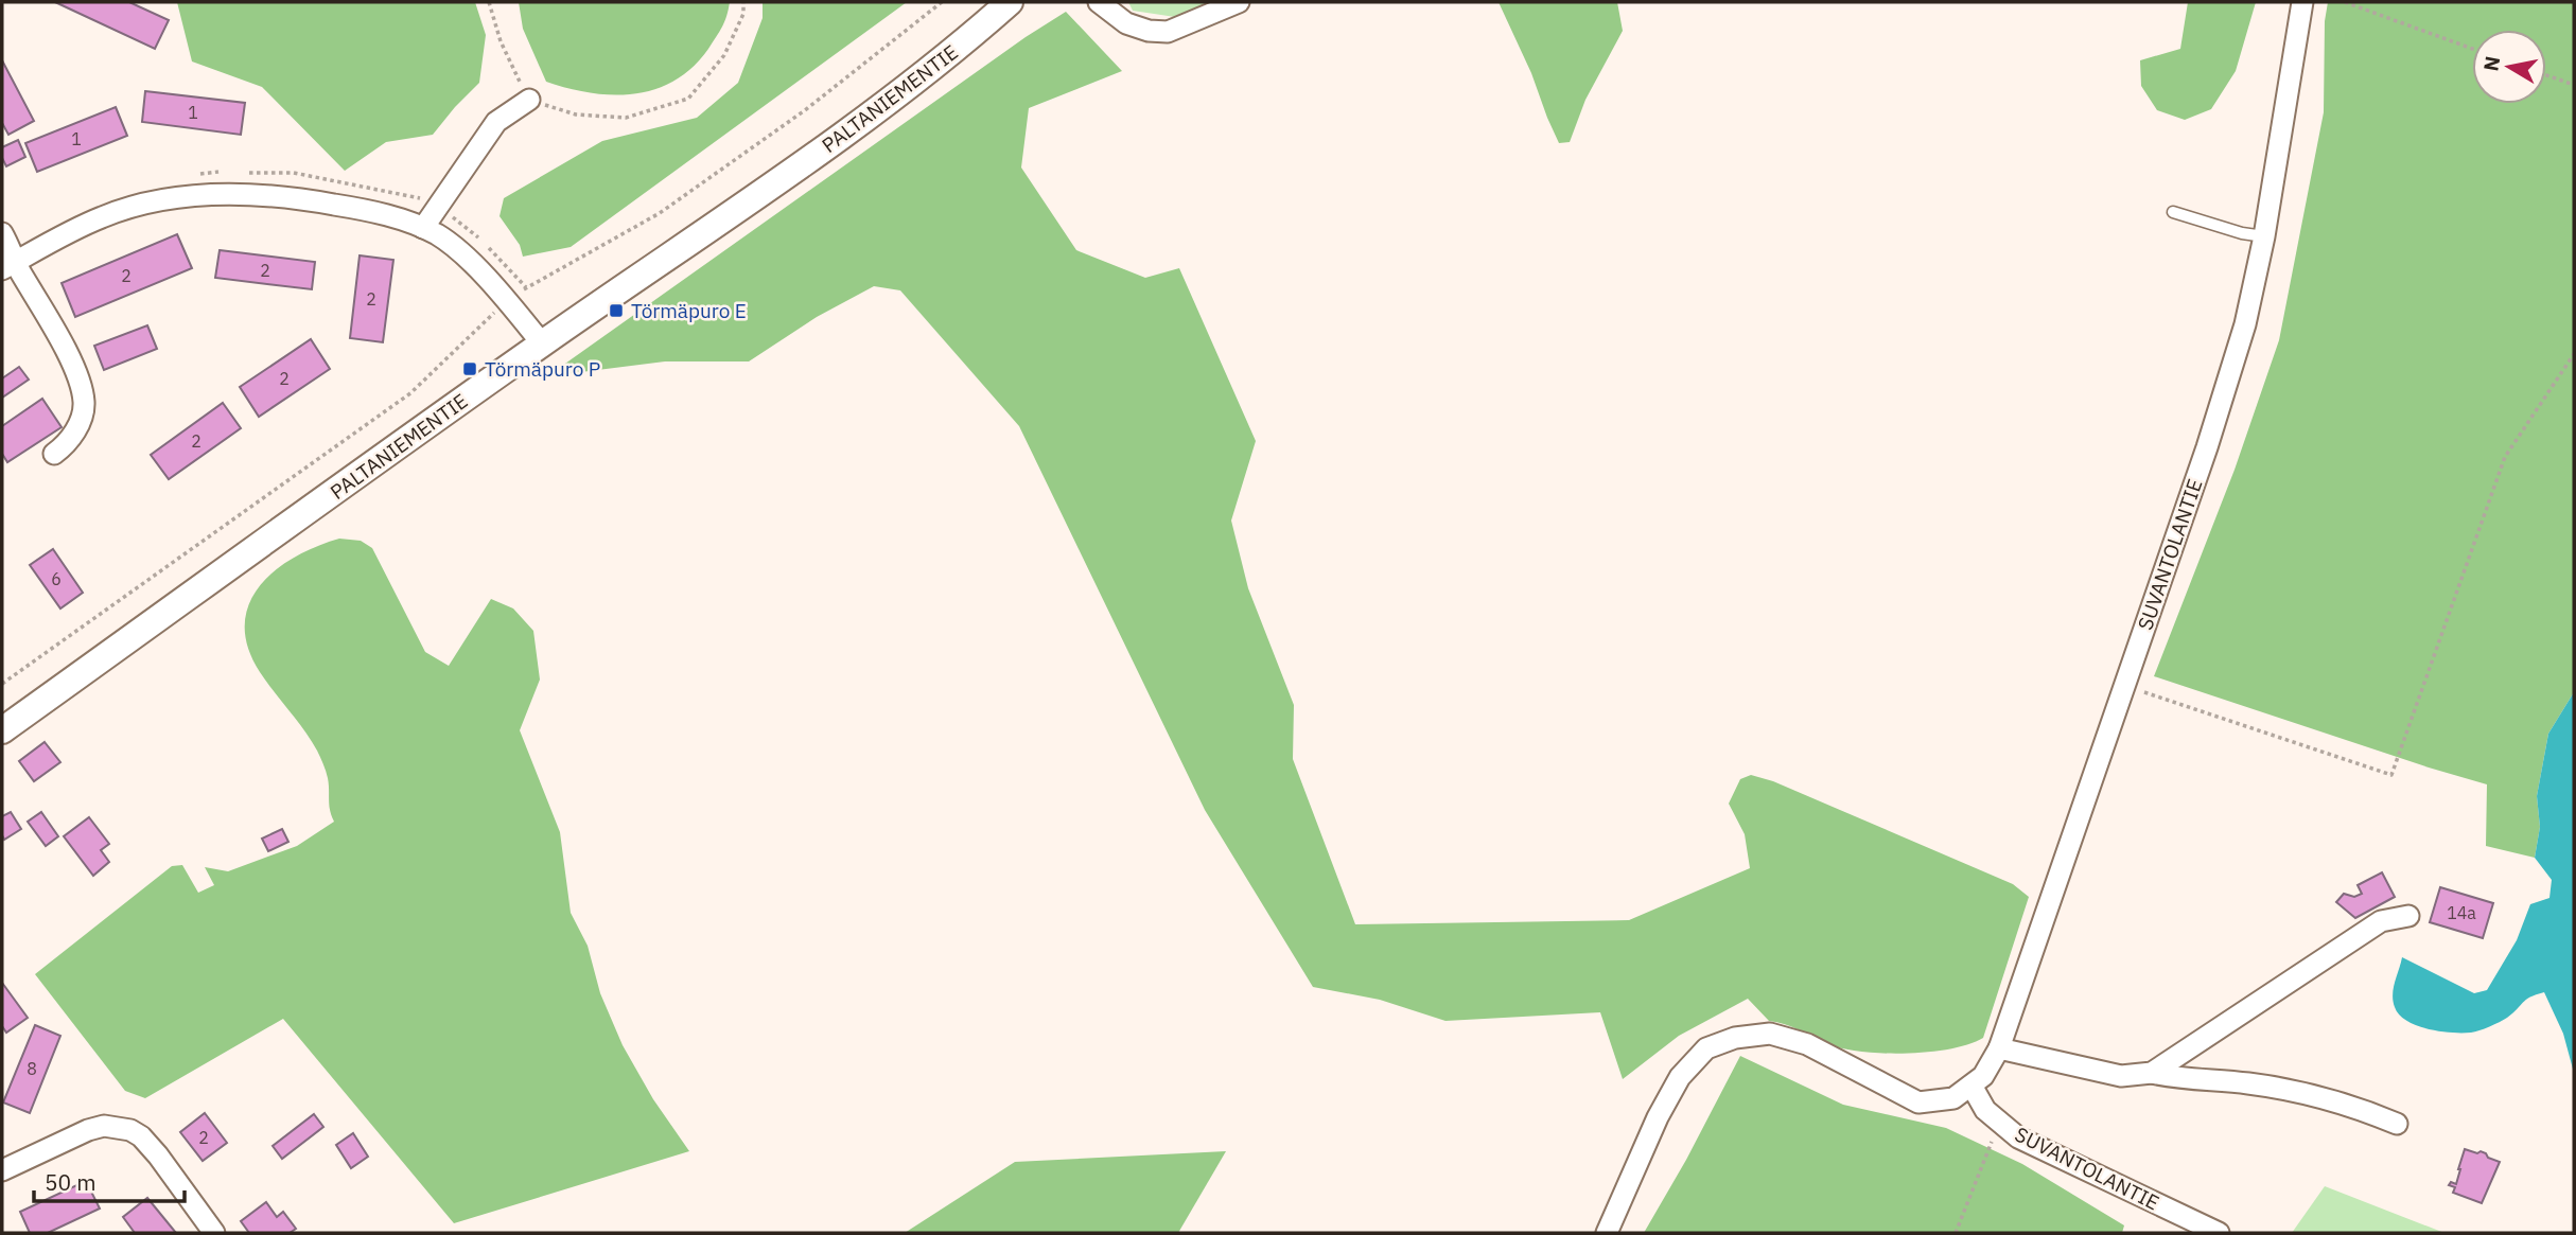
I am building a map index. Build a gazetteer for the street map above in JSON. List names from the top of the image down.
{
  "streets": {
    "street": ["PALTANIEMENTIE", "SUVANTOLANTIE"]
  },
  "places": {
    "transit": ["Törmäpuro E", "Törmäpuro P"]
  },
  "house_numbers": [
    "1",
    "1",
    "2",
    "2",
    "2",
    "2",
    "2",
    "6",
    "14a",
    "8",
    "2"
  ],
  "scale_bar": "50 m",
  "north": "left"
}
